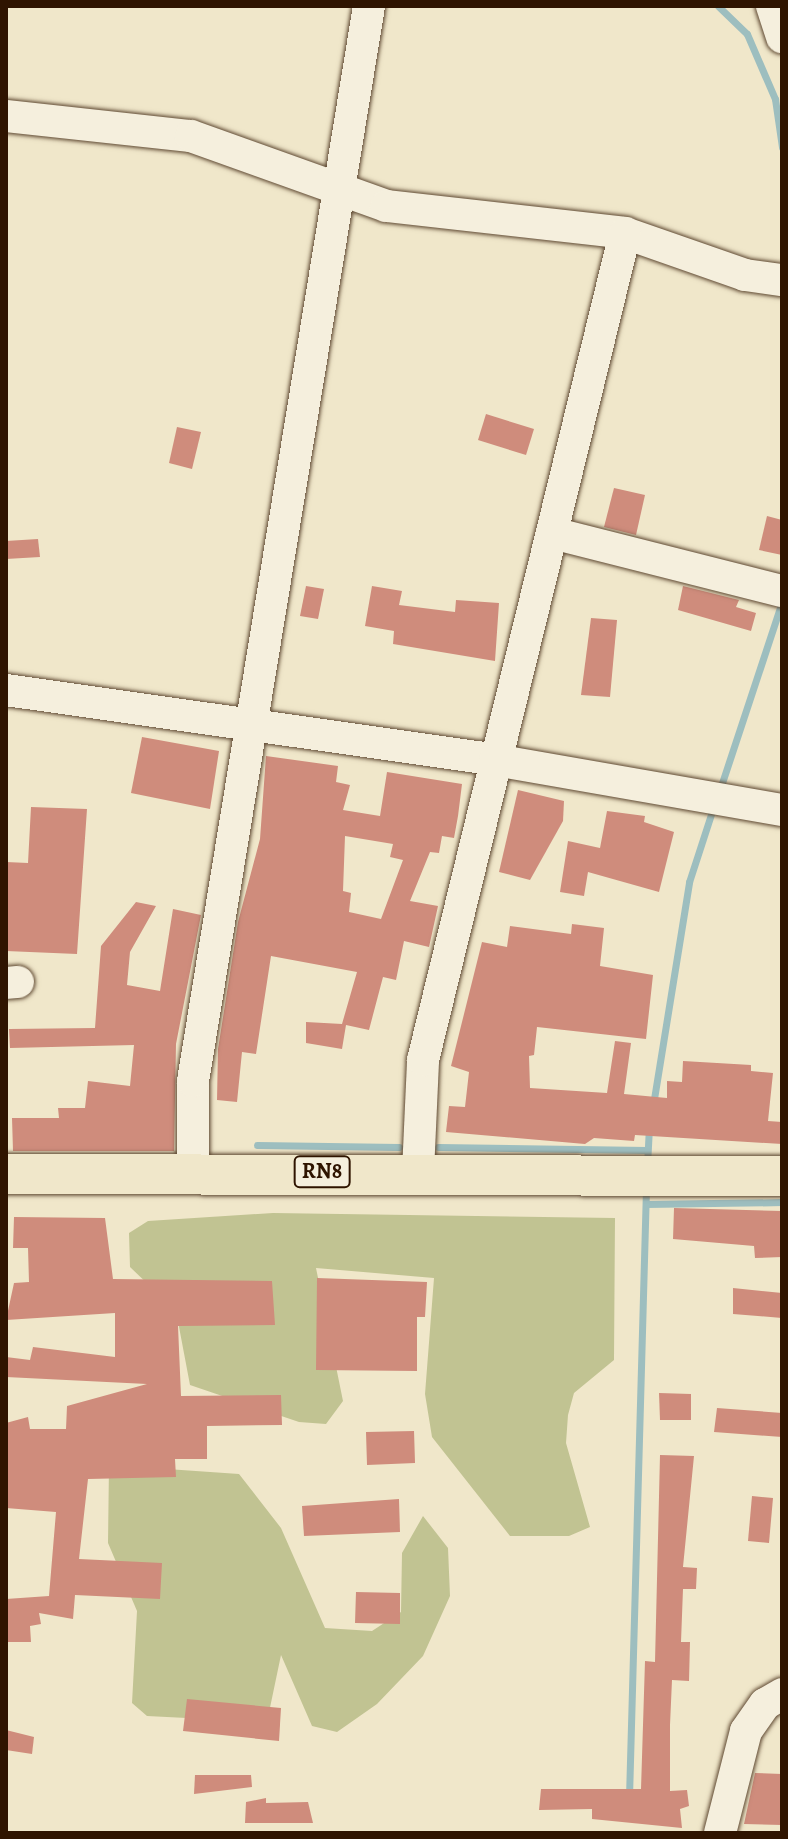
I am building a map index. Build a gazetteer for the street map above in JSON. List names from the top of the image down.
{
  "streets": {
    "main road": ["RN8"]
  }
}
